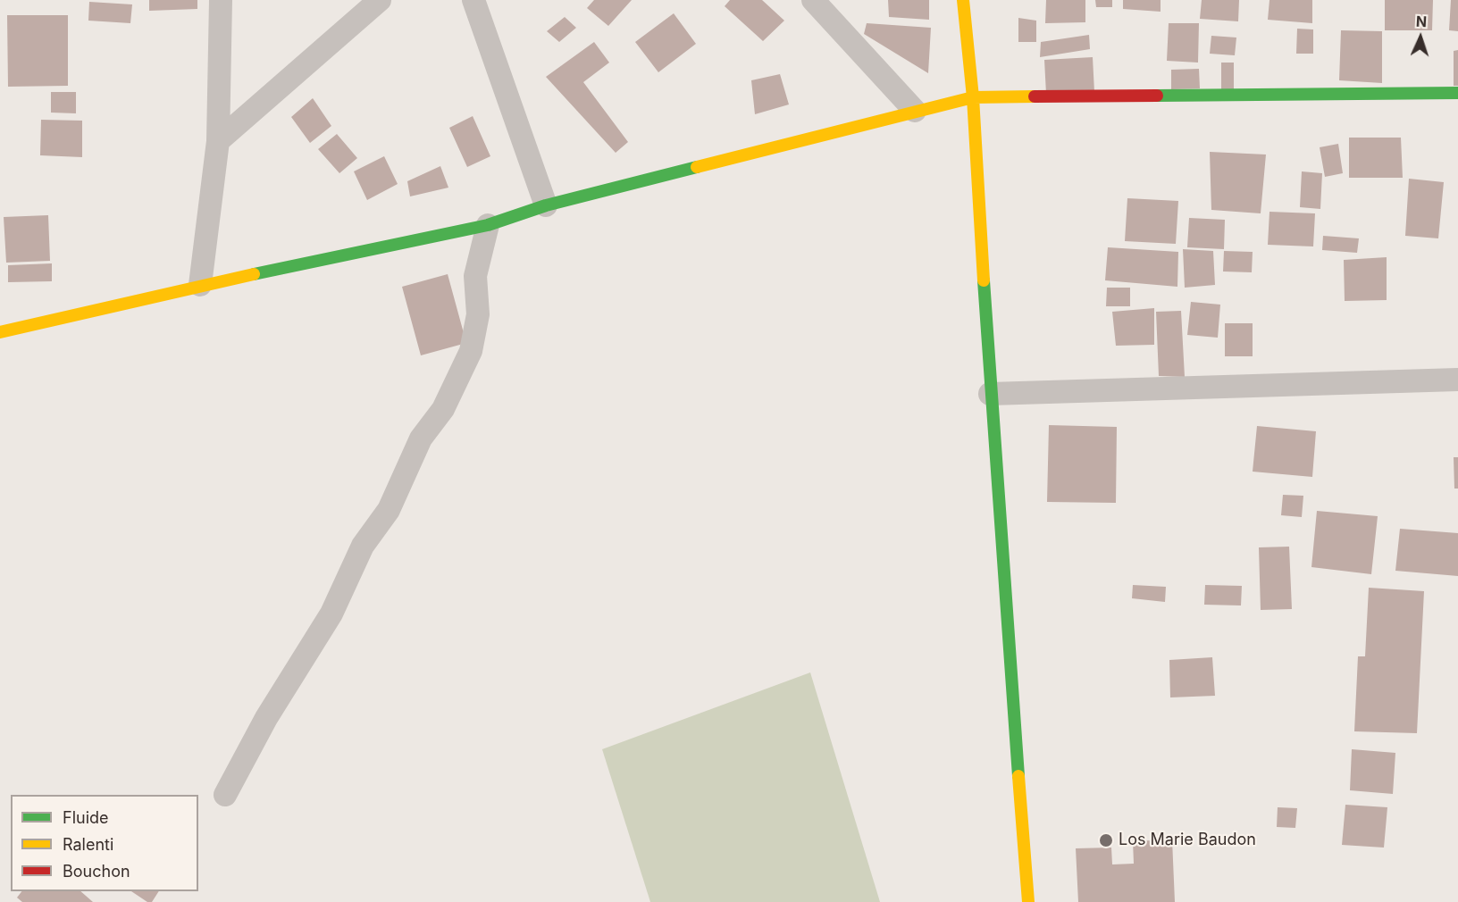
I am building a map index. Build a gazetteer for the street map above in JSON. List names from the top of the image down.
{
  "places": ["Los Marie Baudon"],
  "legend": ["Fluide", "Ralenti", "Bouchon"],
  "north": "top"
}
